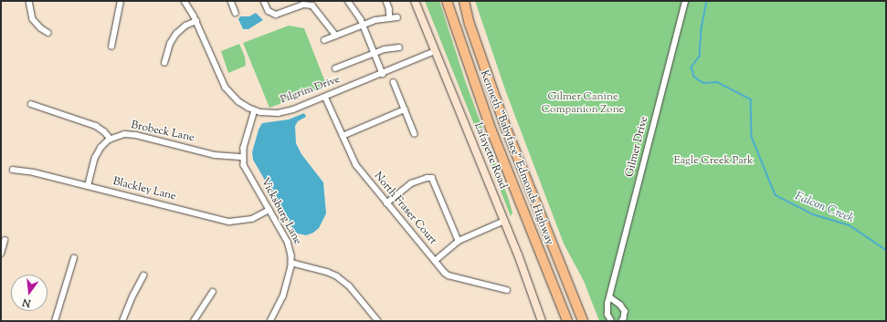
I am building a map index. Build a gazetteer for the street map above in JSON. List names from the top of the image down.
{
  "streets": {
    "highway": ["Kenneth \"Babyface\" Edmonds Highway"],
    "main road": ["Lafayette Road"],
    "street": [
      "Pilgrim Drive",
      "Brobeck Lane",
      "Gilmer Drive",
      "Blackley Lane",
      "North Fraser Court",
      "Vicksburg Lane"
    ]
  },
  "crossings": [
    ["Pilgrim Drive", "Lafayette Road"],
    ["Pilgrim Drive", "North Fraser Court"],
    ["Pilgrim Drive", "Vicksburg Lane"],
    ["Brobeck Lane", "Vicksburg Lane"],
    ["Blackley Lane", "Vicksburg Lane"]
  ],
  "water": ["Falcon Creek"],
  "parks": ["Gilmer Canine Companion Zone", "Eagle Creek Park"],
  "north": "bottom"
}
